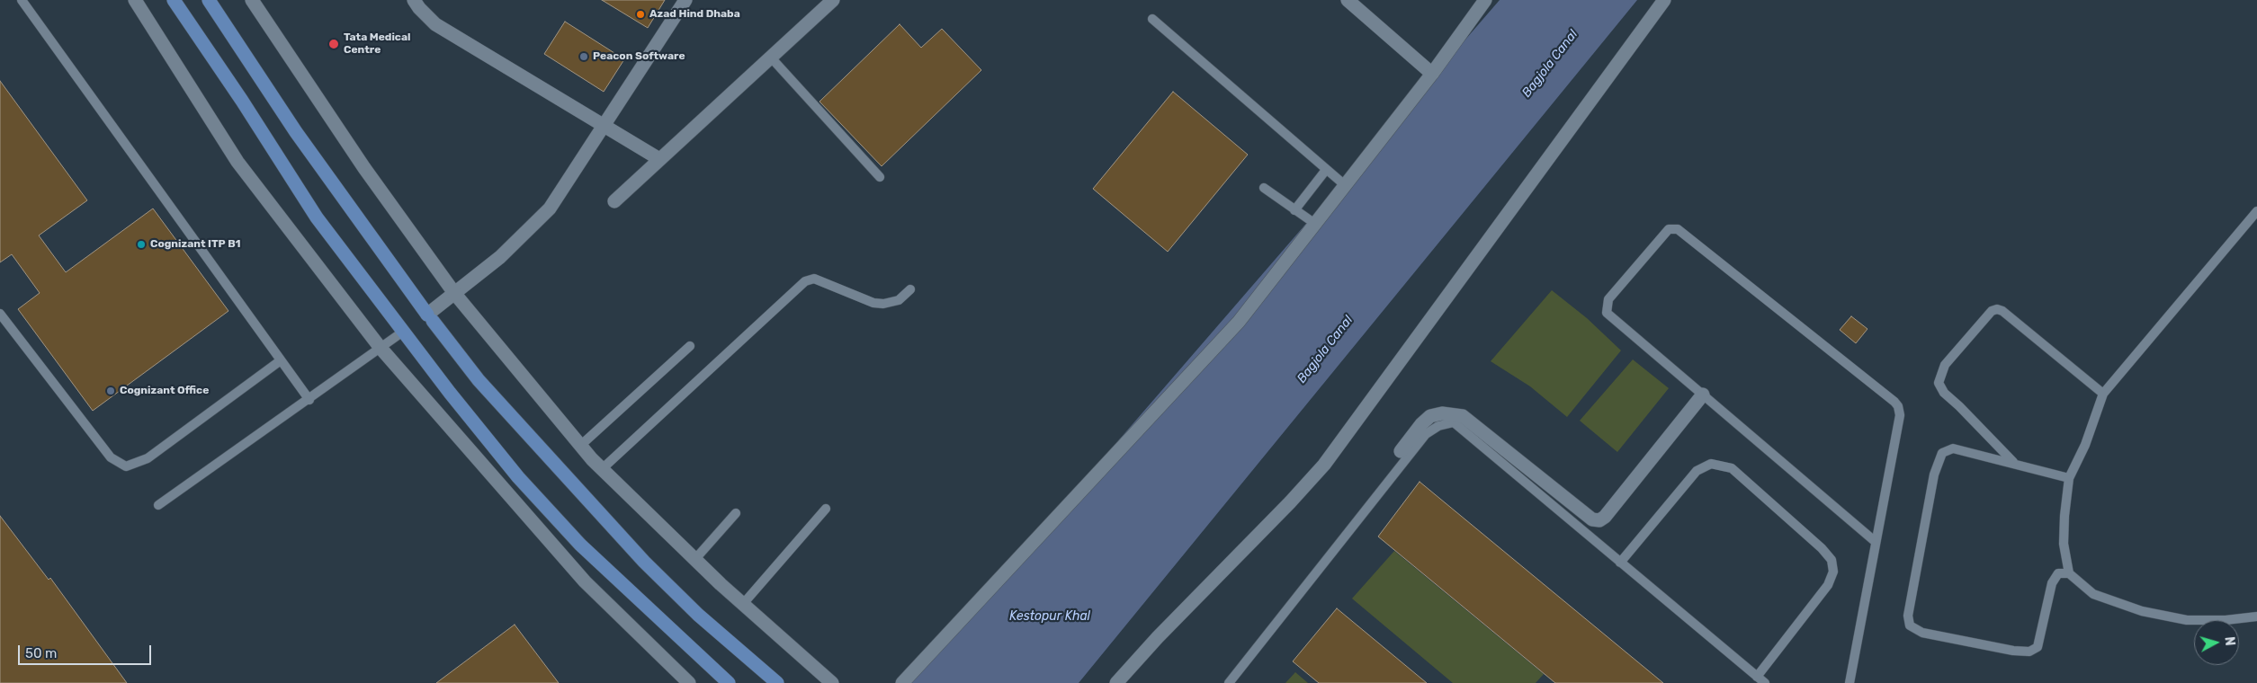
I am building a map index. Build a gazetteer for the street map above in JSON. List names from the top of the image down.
{
  "water": ["Bagjola Canal", "Kestopur Khal"],
  "places": [
    "Azad Hind Dhaba",
    "Tata Medical Centre",
    "Peacon Software",
    "Cognizant ITP B1",
    "Cognizant Office"
  ],
  "scale_bar": "50 m",
  "north": "right"
}
